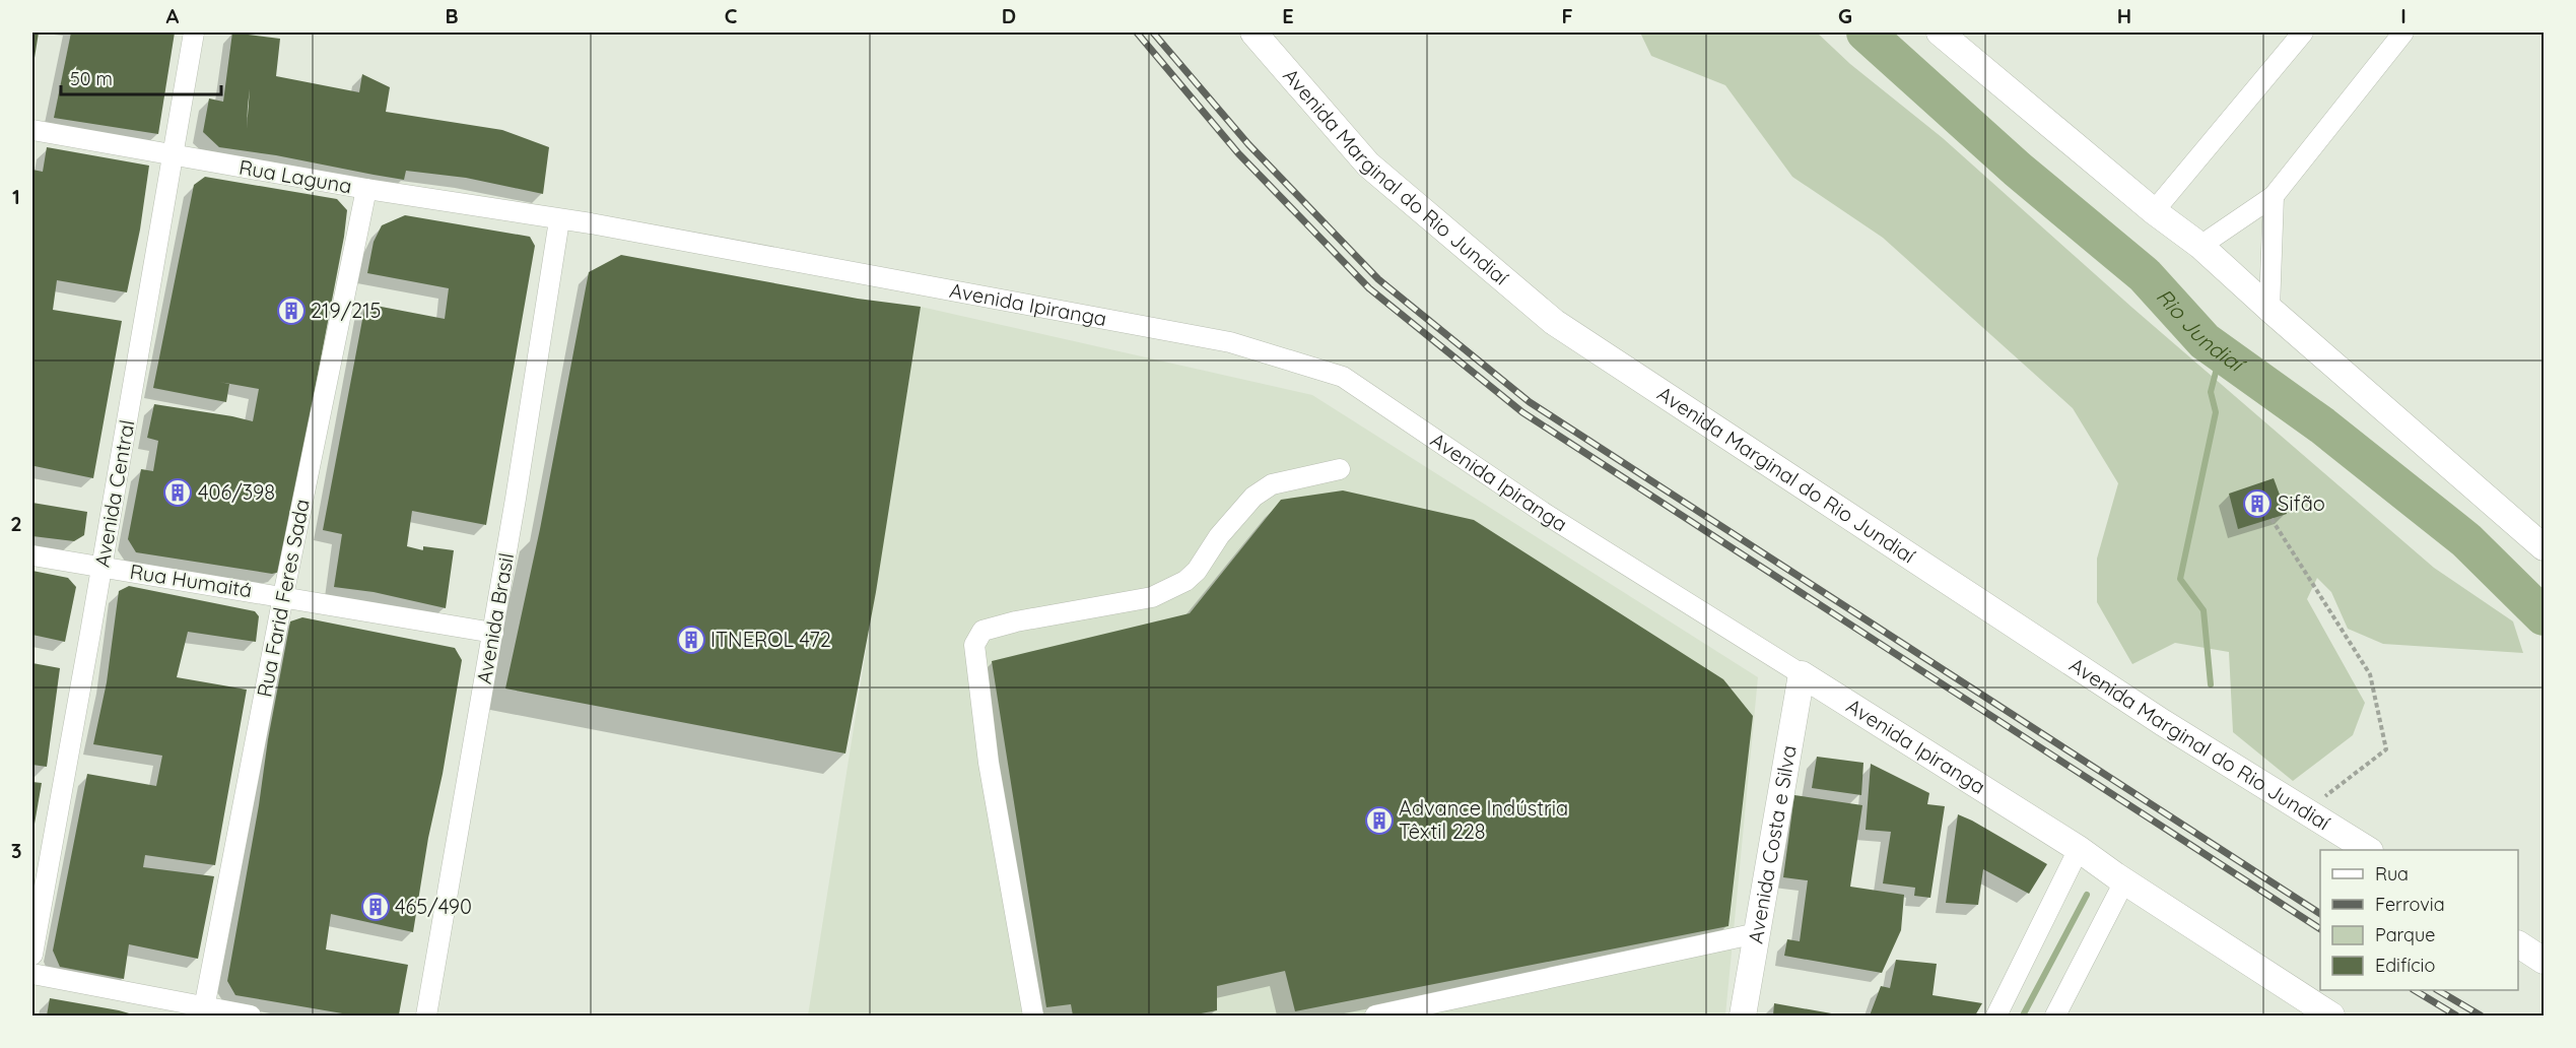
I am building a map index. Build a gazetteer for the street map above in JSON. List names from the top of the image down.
{
  "streets": {
    "main road": ["Avenida Marginal do Rio Jundiaí", "Avenida Ipiranga", "Avenida Costa e Silva"],
    "street": [
      "Rua Laguna",
      "Avenida Central",
      "Rua Humaitá",
      "Rua Farid Feres Sada",
      "Avenida Brasil"
    ]
  },
  "crossings": [
    ["Rua Laguna", "Avenida Ipiranga"],
    ["Rua Laguna", "Avenida Central"],
    ["Rua Laguna", "Rua Farid Feres Sada"],
    ["Rua Laguna", "Avenida Brasil"],
    ["Avenida Ipiranga", "Avenida Brasil"],
    ["Avenida Ipiranga", "Avenida Costa e Silva"],
    ["Avenida Central", "Rua Humaitá"],
    ["Rua Humaitá", "Rua Farid Feres Sada"],
    ["Rua Humaitá", "Avenida Brasil"]
  ],
  "water": ["Rio Jundiaí"],
  "places": {
    "building": [
      "219/215",
      "406/398",
      "Sifão",
      "ITNEROL 472",
      "Advance Indústria Têxtil 228",
      "465/490"
    ]
  },
  "legend": [
    "Rua",
    "Ferrovia",
    "Parque",
    "Edifício"
  ],
  "scale_bar": "50 m",
  "grid": {
    "columns": [
      "A",
      "B",
      "C",
      "D",
      "E",
      "F",
      "G",
      "H",
      "I"
    ],
    "rows": ["1", "2", "3"]
  }
}
